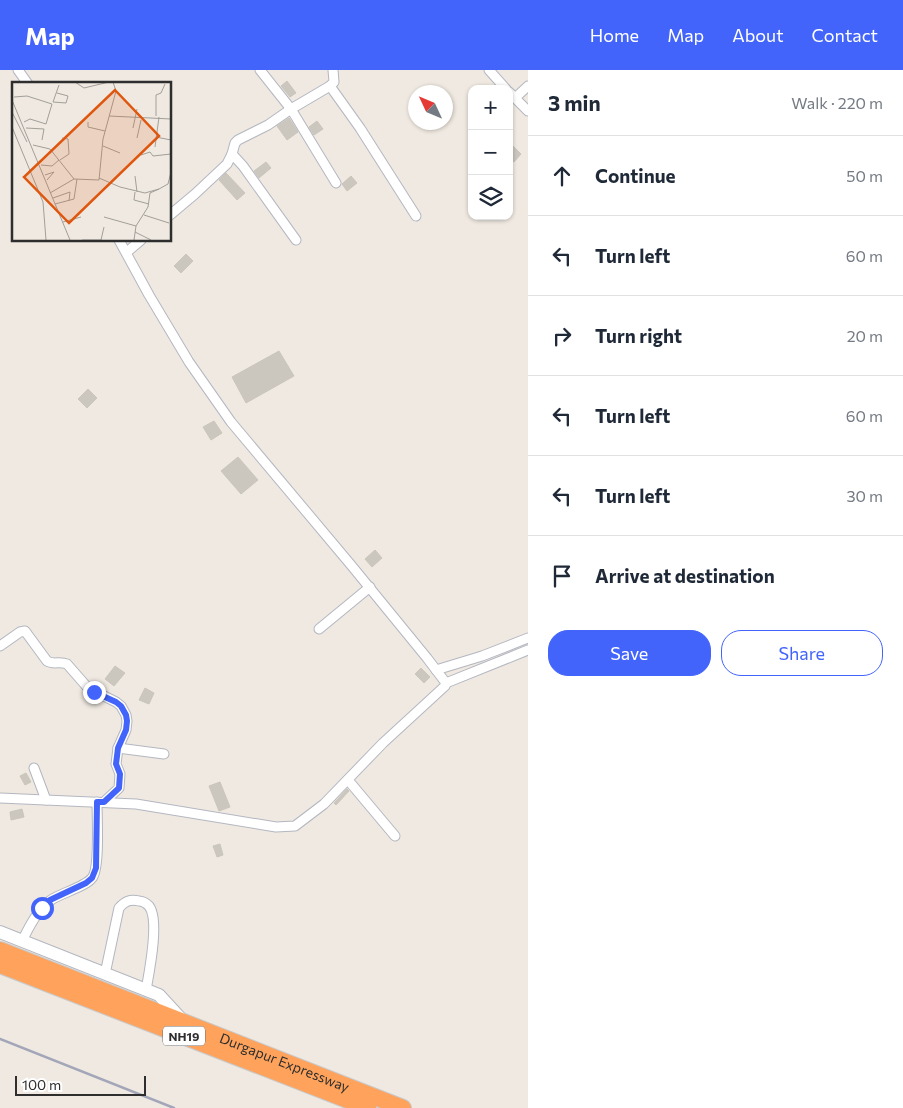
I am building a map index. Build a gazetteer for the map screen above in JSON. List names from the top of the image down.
{
  "streets": {
    "highway": ["NH19", "Durgapur Expressway"]
  },
  "scale_bar": "100 m",
  "north": "top left",
  "page": {
    "header": "Map",
    "nav": [
      "Home",
      "Map",
      "About",
      "Contact"
    ],
    "heading": ["3 min", "Walk · 220 m"],
    "map_buttons": ["+", "−"],
    "list": [
      ["Continue", "50 m"],
      ["Turn left", "60 m"],
      ["Turn right", "20 m"],
      ["Turn left", "60 m"],
      ["Turn left", "30 m"],
      "Arrive at destination"
    ],
    "buttons": ["Save", "Share"],
    "scale": "100 m"
  }
}
